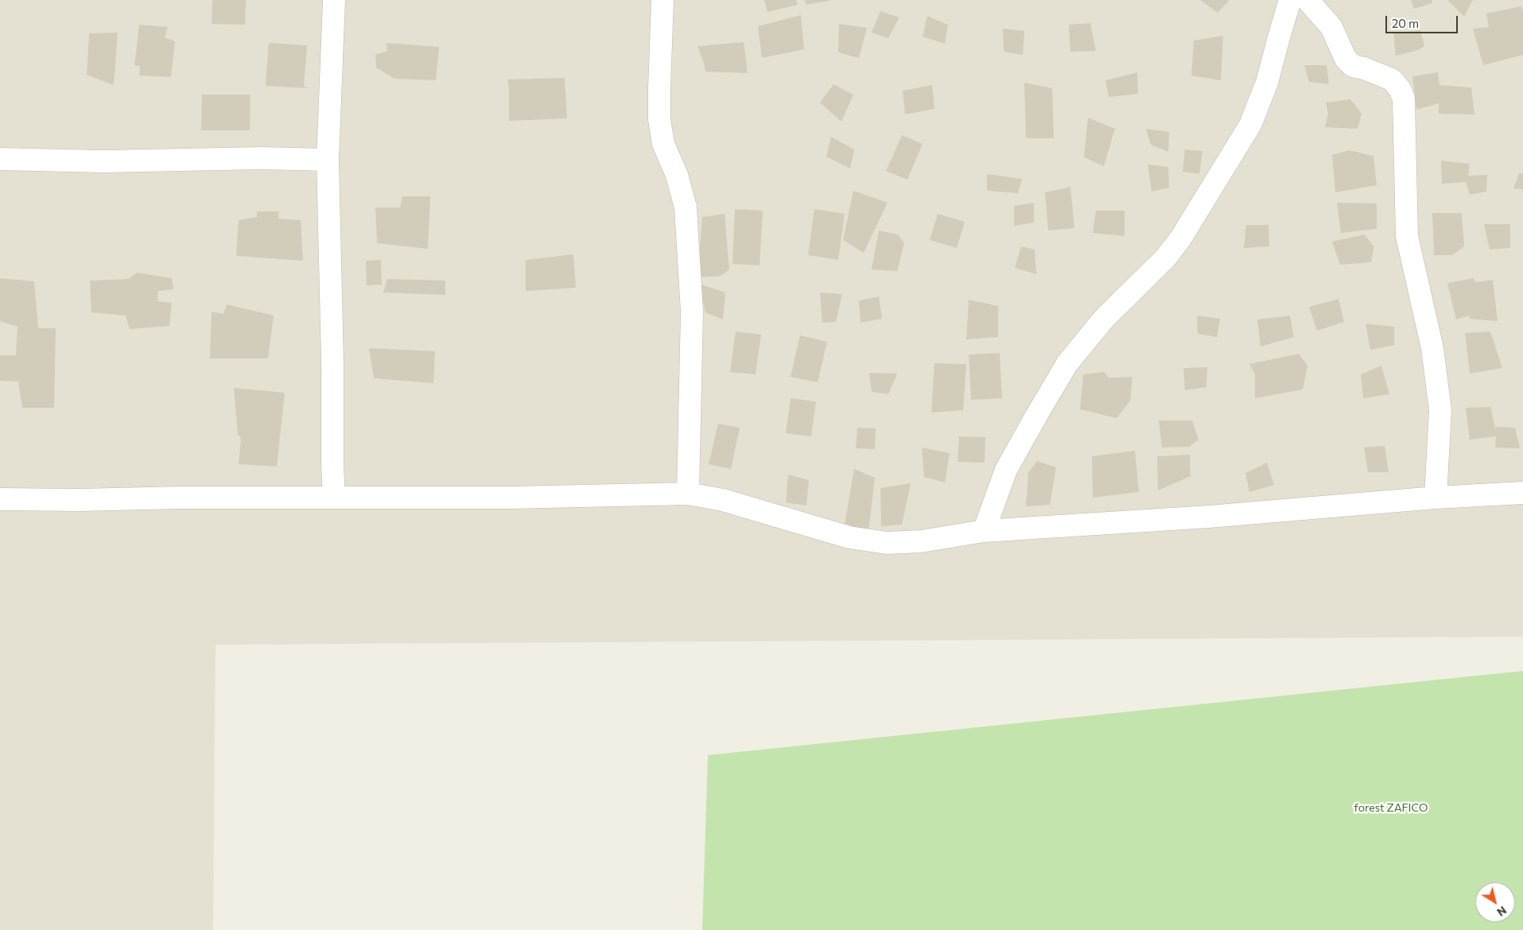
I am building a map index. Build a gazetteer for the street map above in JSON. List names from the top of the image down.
{
  "parks": ["forest ZAFICO"],
  "scale_bar": "20 m",
  "north": "bottom right"
}
